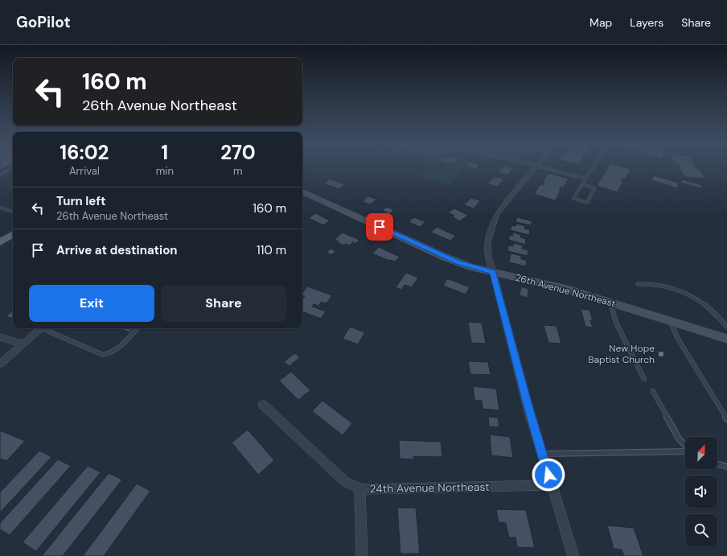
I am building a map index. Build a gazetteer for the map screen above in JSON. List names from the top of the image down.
{
  "streets": {
    "street": ["26th Avenue Northeast", "24th Avenue Northeast"]
  },
  "places": ["New Hope Baptist Church"],
  "north": "top right",
  "page": {
    "header": "GoPilot",
    "nav": ["Map", "Layers", "Share"],
    "turn": ["160 m", "26th Avenue Northeast"],
    "eta": [
      "16:02",
      "Arrival",
      "1",
      "min",
      "270",
      "m"
    ],
    "list": [
      {
        "name": "Turn left",
        "note": "26th Avenue Northeast",
        "value": "160 m"
      },
      {
        "name": "Arrive at destination",
        "value": "110 m"
      }
    ],
    "buttons": ["Exit", "Share"]
  }
}
